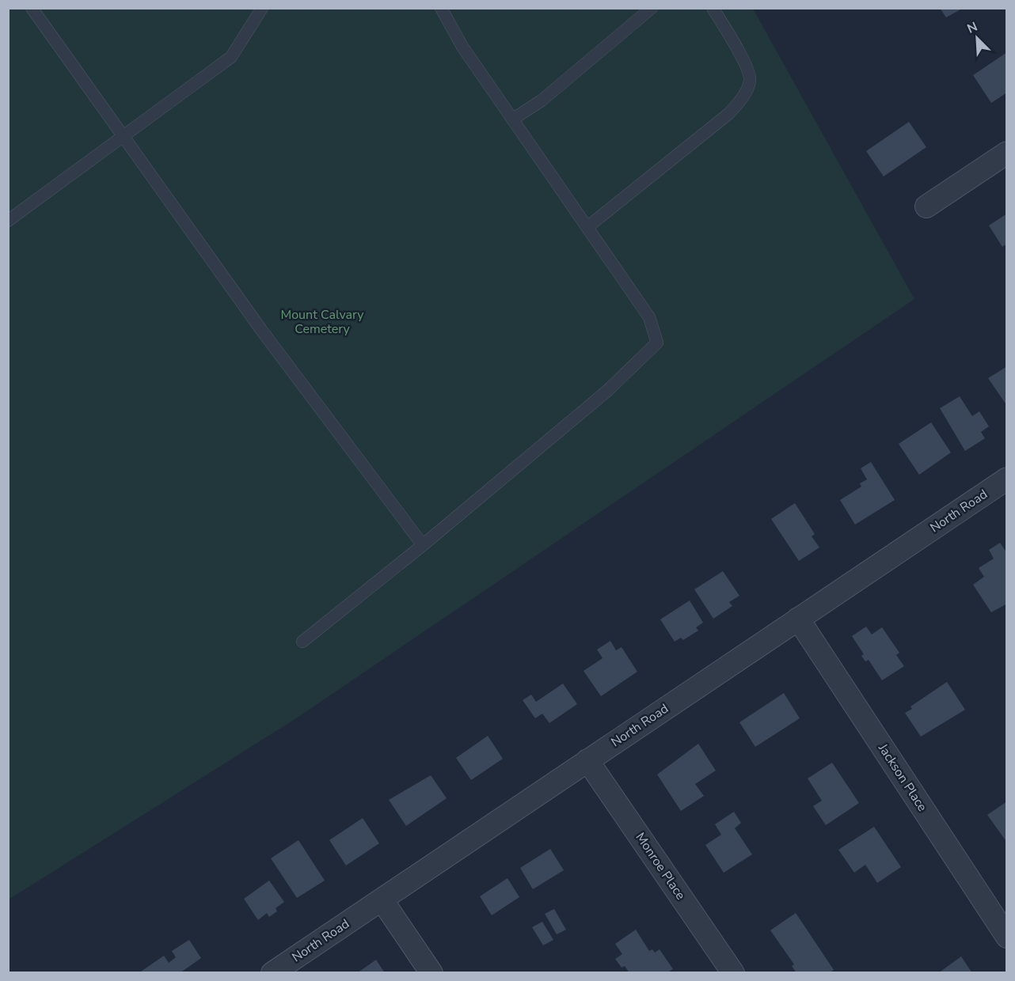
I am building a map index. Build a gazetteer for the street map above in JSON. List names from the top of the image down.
{
  "streets": {
    "street": ["North Road", "Jackson Place", "Monroe Place"]
  },
  "crossings": [
    ["North Road", "Jackson Place"],
    ["North Road", "Monroe Place"]
  ],
  "parks": ["Mount Calvary Cemetery"],
  "north": "top left"
}
